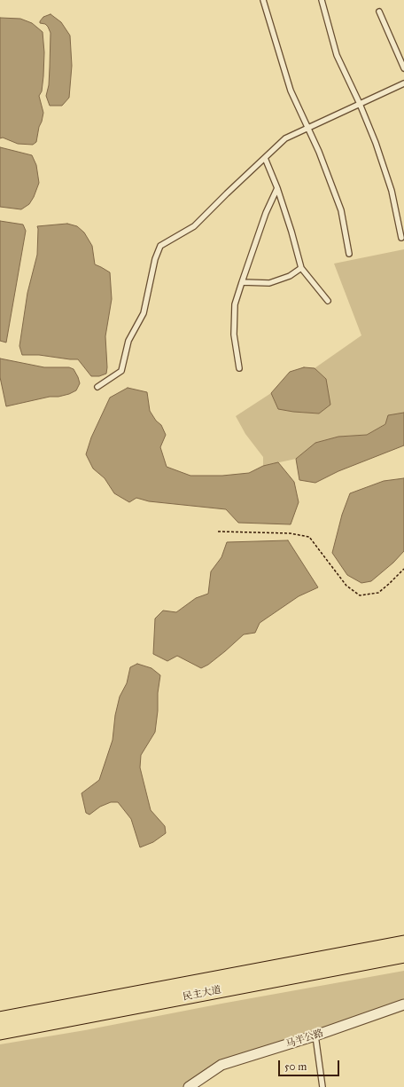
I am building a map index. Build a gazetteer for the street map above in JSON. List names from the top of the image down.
{
  "streets": {
    "main road": ["民主大道"],
    "street": ["马半公路"]
  },
  "scale_bar": "50 m"
}
